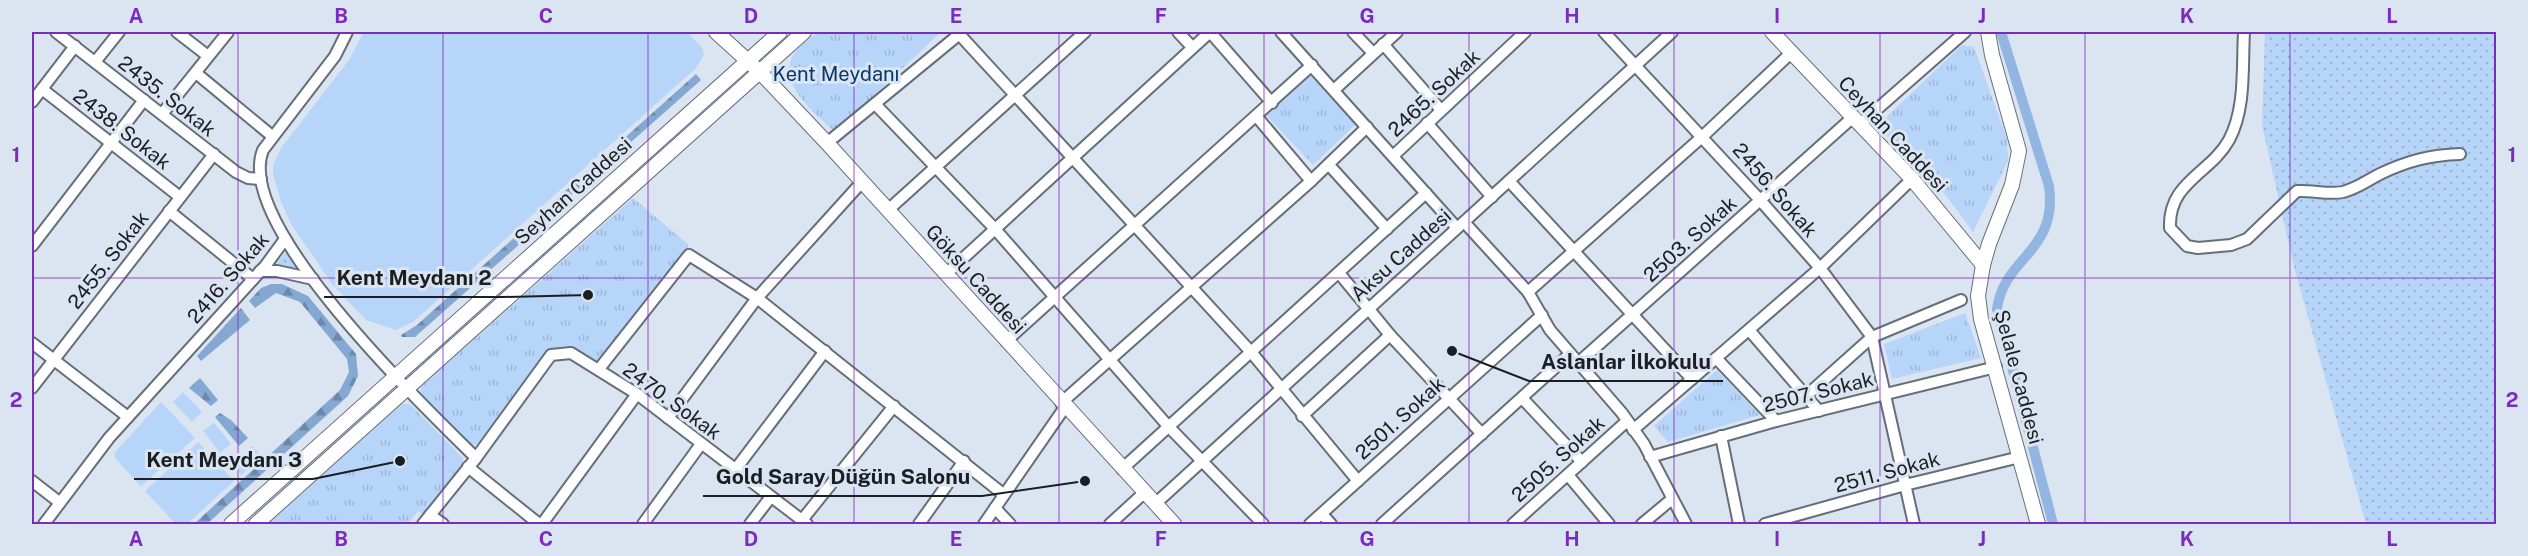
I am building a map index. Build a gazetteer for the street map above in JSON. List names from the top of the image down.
{
  "streets": {
    "street": [
      "2465. Sokak",
      "2435. Sokak",
      "2438. Sokak",
      "Ceyhan Caddesi",
      "2456. Sokak",
      "Seyhan Caddesi",
      "2503. Sokak",
      "Aksu Caddesi",
      "2455. Sokak",
      "2416. Sokak",
      "Göksu Caddesi",
      "Şelale Caddesi",
      "2507. Sokak",
      "2470. Sokak",
      "2501. Sokak",
      "2505. Sokak",
      "2511. Sokak"
    ]
  },
  "crossings": [
    ["2435. Sokak", "2455. Sokak"],
    ["2435. Sokak", "2416. Sokak"],
    ["2438. Sokak", "2455. Sokak"],
    ["Ceyhan Caddesi", "2503. Sokak"],
    ["Ceyhan Caddesi", "Şelale Caddesi"],
    ["Ceyhan Caddesi", "2505. Sokak"],
    ["2456. Sokak", "2503. Sokak"],
    ["2456. Sokak", "Aksu Caddesi"],
    ["2456. Sokak", "2507. Sokak"],
    ["2456. Sokak", "2505. Sokak"],
    ["2456. Sokak", "2511. Sokak"],
    ["Seyhan Caddesi", "Göksu Caddesi"],
    ["Aksu Caddesi", "Göksu Caddesi"],
    ["Şelale Caddesi", "2507. Sokak"],
    ["Şelale Caddesi", "2511. Sokak"]
  ],
  "parks": ["Kent Meydanı"],
  "places": [
    "Kent Meydanı 2",
    "Aslanlar İlkokulu",
    "Kent Meydanı 3",
    "Gold Saray Düğün Salonu"
  ],
  "grid": {
    "columns": [
      "A",
      "B",
      "C",
      "D",
      "E",
      "F",
      "G",
      "H",
      "I",
      "J",
      "K",
      "L"
    ],
    "rows": ["1", "2"]
  }
}
